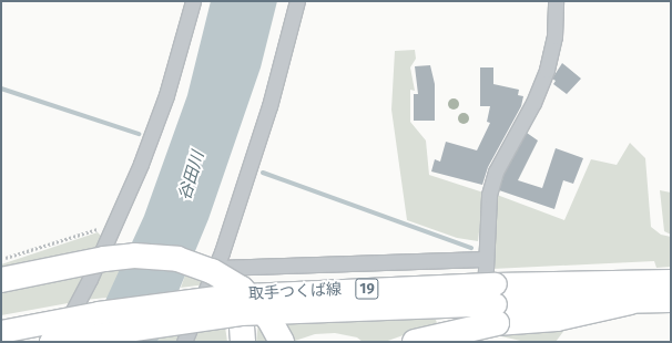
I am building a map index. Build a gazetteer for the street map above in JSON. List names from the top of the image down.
{
  "streets": {
    "main road": ["19", "取手つくば線"]
  },
  "water": ["谷田川"]
}
